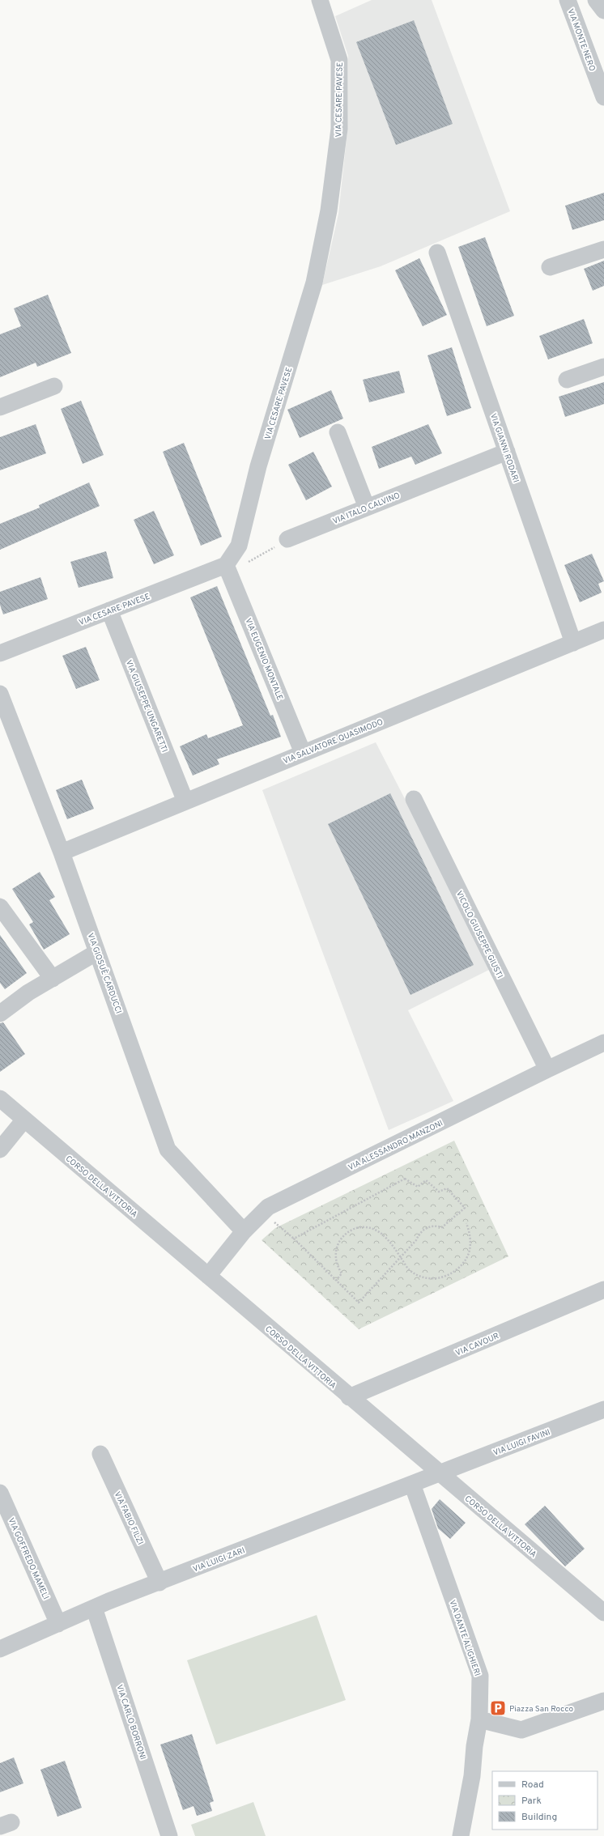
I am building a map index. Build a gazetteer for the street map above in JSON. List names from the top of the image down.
{
  "streets": {
    "street": [
      "VIA MONTE NERO",
      "VIA CESARE PAVESE",
      "VIA GIANNI RODARI",
      "VIA ITALO CALVINO",
      "VIA EUGENIO MONTALE",
      "VIA GIUSEPPE UNGARETTI",
      "VIA SALVATORE QUASIMODO",
      "VICOLO GIUSEPPE GIUSTI",
      "VIA GIOSUÈ CARDUCCI",
      "VIA ALESSANDRO MANZONI",
      "CORSO DELLA VITTORIA",
      "VIA CAVOUR",
      "VIA LUIGI FAVINI",
      "VIA FABIO FILZI",
      "VIA GOFFREDO MAMELI",
      "VIA LUIGI ZARI",
      "VIA DANTE ALIGHIERI",
      "VIA CARLO BORRONI"
    ]
  },
  "crossings": [
    ["VIA CESARE PAVESE", "VIA EUGENIO MONTALE"],
    ["VIA CESARE PAVESE", "VIA GIUSEPPE UNGARETTI"],
    ["VIA GIANNI RODARI", "VIA ITALO CALVINO"],
    ["VIA GIANNI RODARI", "VIA SALVATORE QUASIMODO"],
    ["VIA EUGENIO MONTALE", "VIA SALVATORE QUASIMODO"],
    ["VIA GIUSEPPE UNGARETTI", "VIA SALVATORE QUASIMODO"],
    ["VIA SALVATORE QUASIMODO", "VIA GIOSUÈ CARDUCCI"],
    ["VICOLO GIUSEPPE GIUSTI", "VIA ALESSANDRO MANZONI"],
    ["VIA GIOSUÈ CARDUCCI", "VIA ALESSANDRO MANZONI"],
    ["VIA ALESSANDRO MANZONI", "CORSO DELLA VITTORIA"],
    ["CORSO DELLA VITTORIA", "VIA CAVOUR"],
    ["CORSO DELLA VITTORIA", "VIA LUIGI FAVINI"],
    ["CORSO DELLA VITTORIA", "VIA LUIGI ZARI"],
    ["VIA LUIGI FAVINI", "VIA LUIGI ZARI"],
    ["VIA FABIO FILZI", "VIA LUIGI ZARI"],
    ["VIA GOFFREDO MAMELI", "VIA LUIGI ZARI"],
    ["VIA LUIGI ZARI", "VIA DANTE ALIGHIERI"],
    ["VIA LUIGI ZARI", "VIA CARLO BORRONI"]
  ],
  "places": {
    "parking": ["Piazza San Rocco"]
  },
  "legend": ["Road", "Park", "Building"]
}
